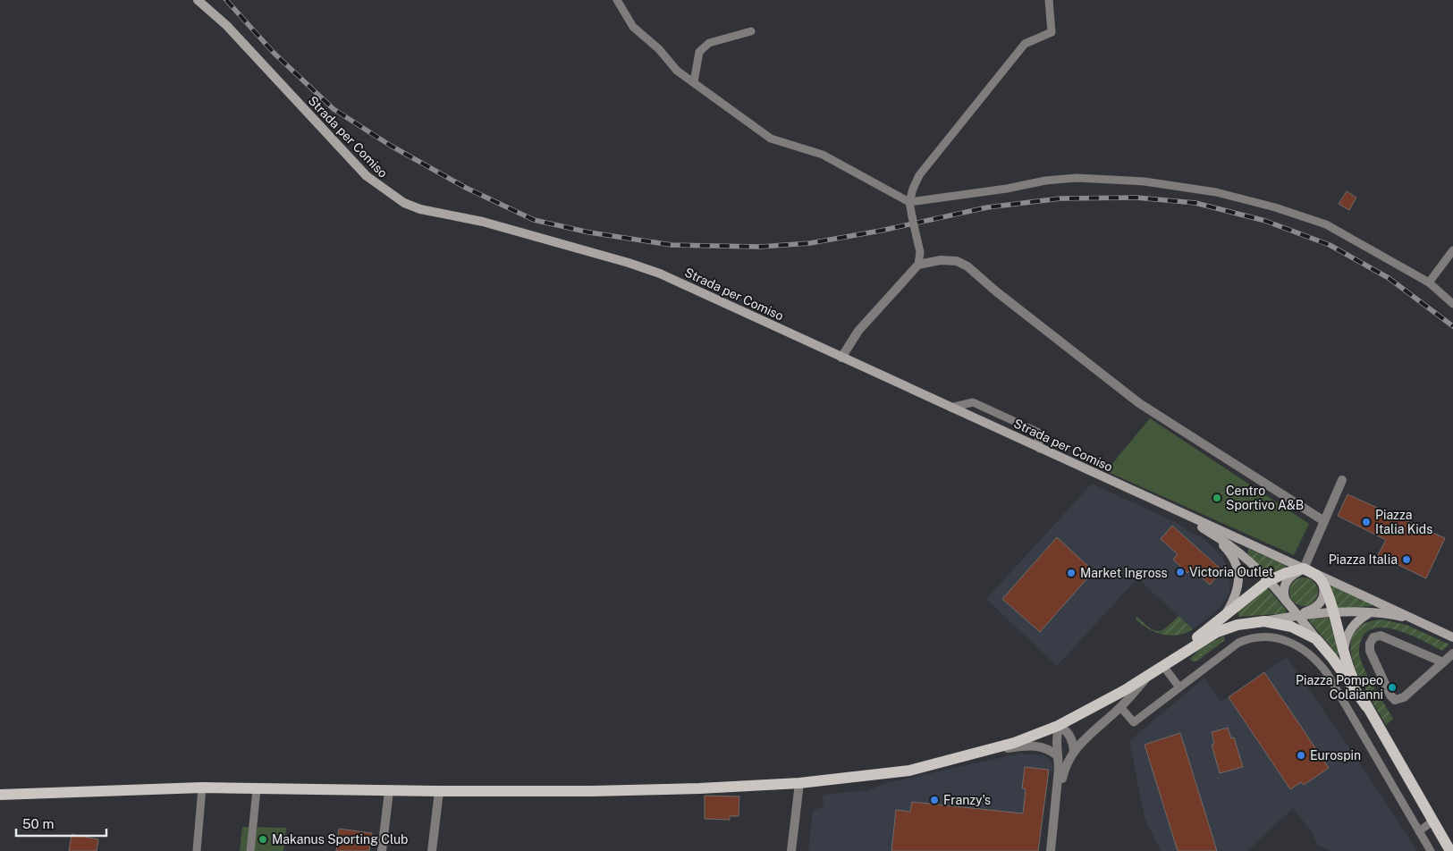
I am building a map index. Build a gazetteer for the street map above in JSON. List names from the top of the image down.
{
  "streets": {
    "main road": ["Strada per Comiso"]
  },
  "places": [
    "Centro Sportivo A&B",
    "Piazza Italia Kids",
    "Piazza Italia",
    "Victoria Outlet",
    "Market Ingross",
    "Piazza Pompeo Colaianni",
    "Eurospin",
    "Franzy's",
    "Makanus Sporting Club"
  ],
  "scale_bar": "50 m"
}
